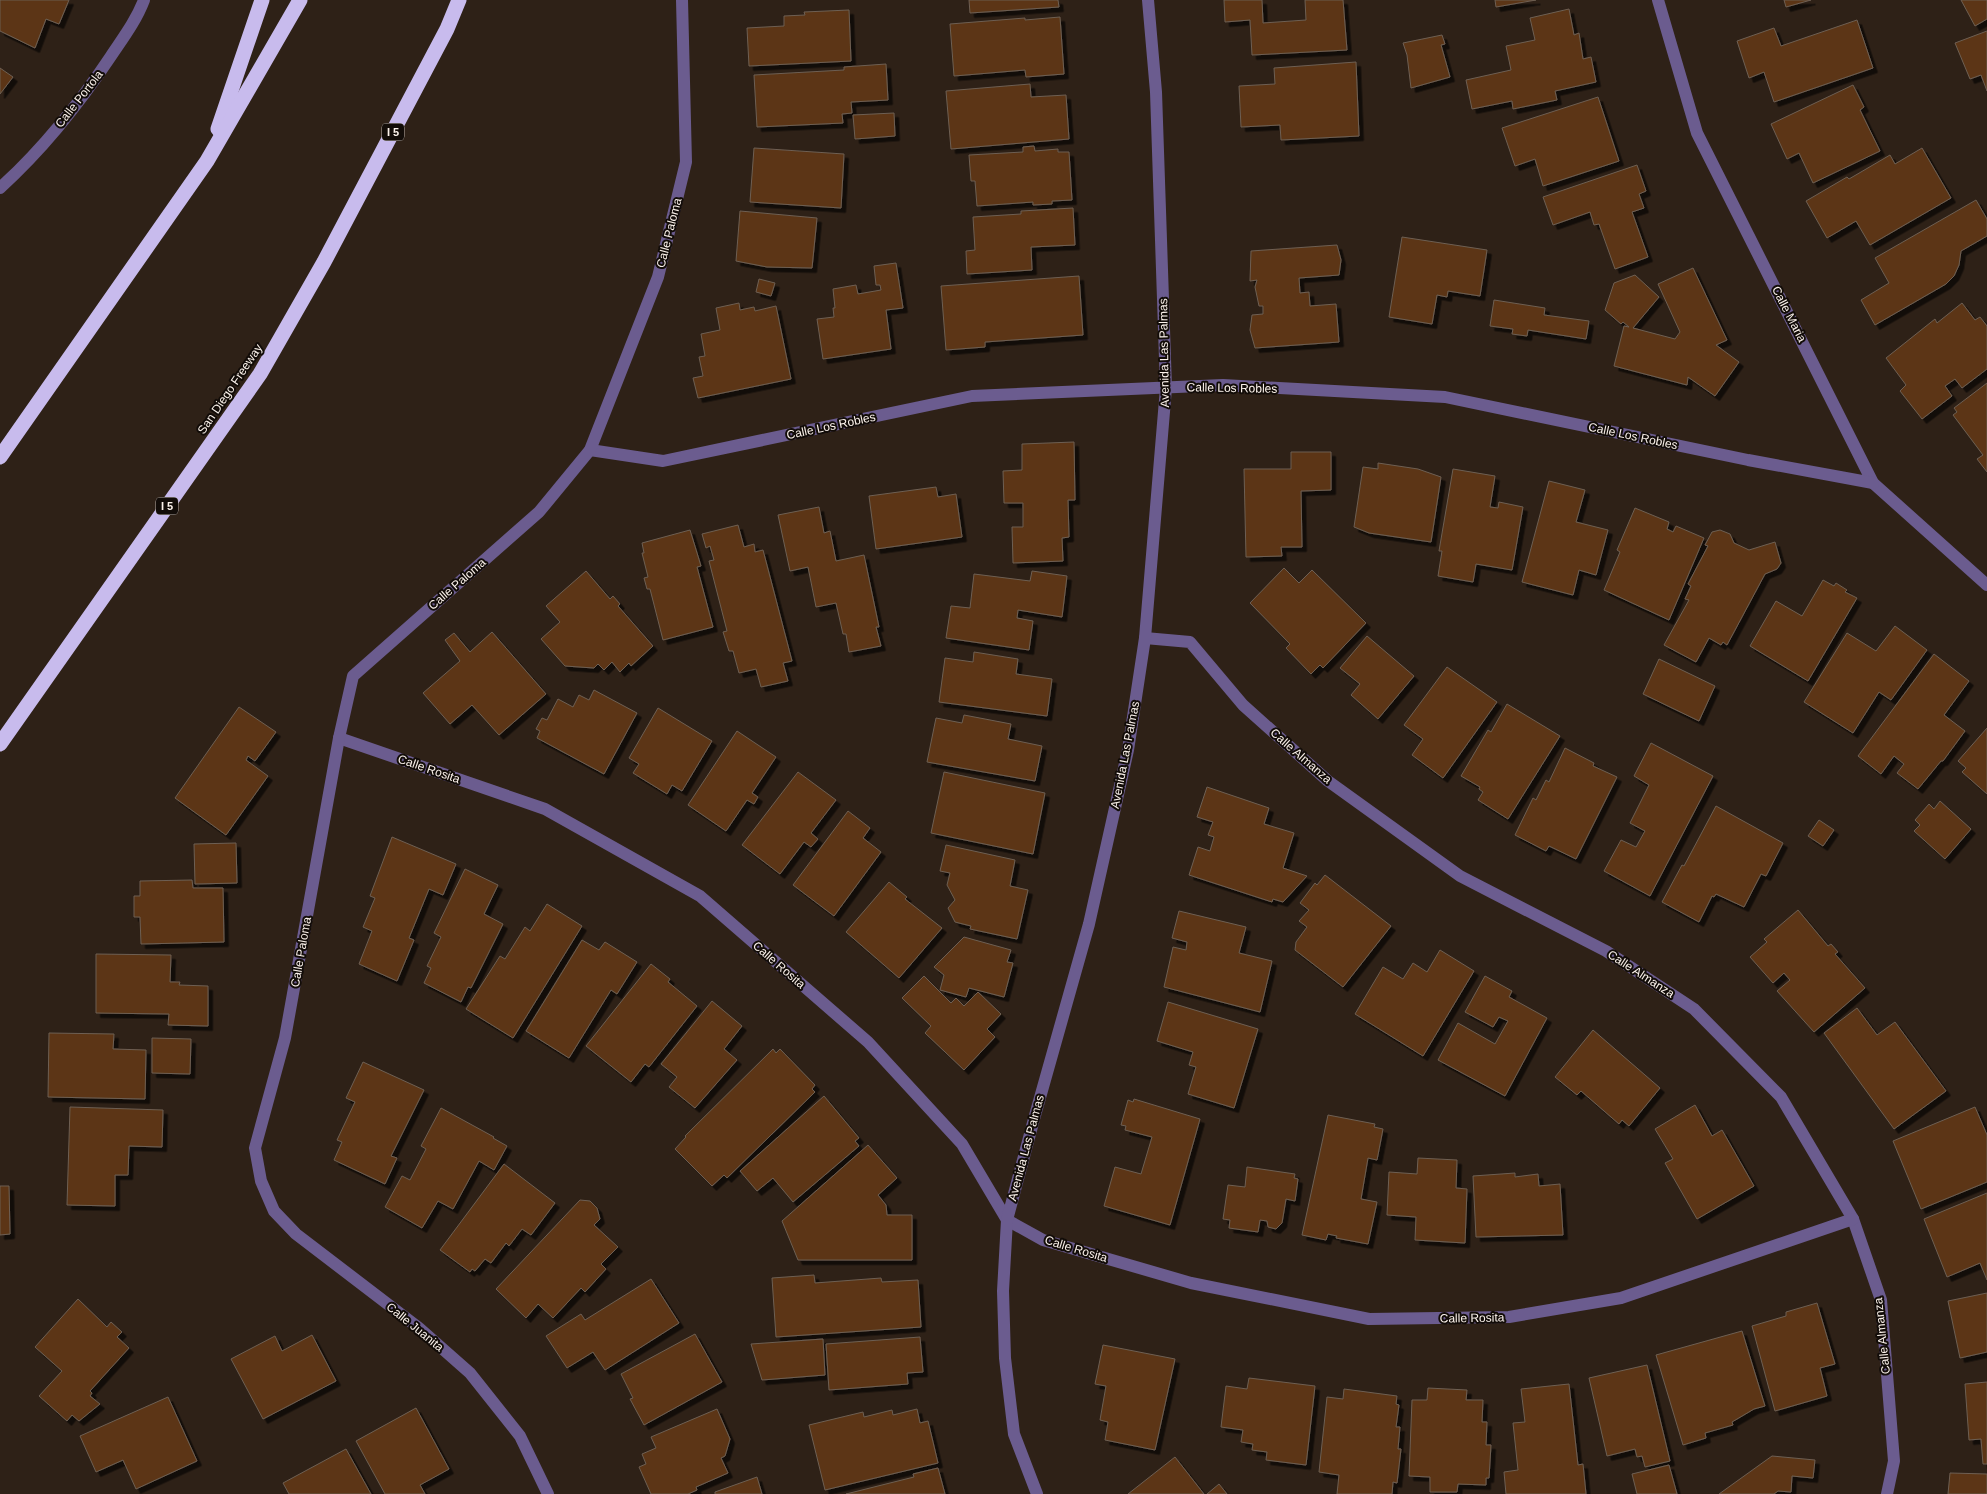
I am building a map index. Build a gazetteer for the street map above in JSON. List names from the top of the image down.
{
  "streets": {
    "highway": ["I 5", "San Diego Freeway"],
    "street": [
      "Calle Portola",
      "Calle Paloma",
      "Calle Maria",
      "Avenida Las Palmas",
      "Calle Los Robles",
      "Calle Almanza",
      "Calle Rosita",
      "Calle Juanita"
    ]
  },
  "crossings": [
    ["Calle Paloma", "Calle Los Robles"],
    ["Calle Paloma", "Calle Rosita"],
    ["Calle Paloma", "Calle Juanita"],
    ["Calle Maria", "Calle Los Robles"],
    ["Avenida Las Palmas", "Calle Los Robles"],
    ["Avenida Las Palmas", "Calle Almanza"],
    ["Avenida Las Palmas", "Calle Rosita"],
    ["Calle Almanza", "Calle Rosita"]
  ]
}
